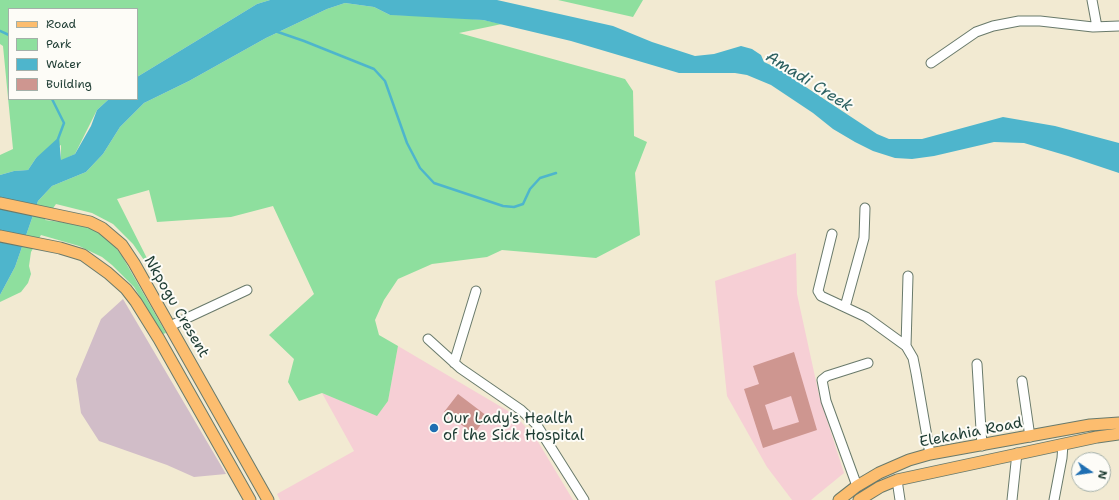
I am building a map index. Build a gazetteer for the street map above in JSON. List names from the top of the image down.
{
  "streets": {
    "main road": ["Nkpogu Cresent", "Elekahia Road"]
  },
  "water": ["Amadi Creek"],
  "places": ["Our Lady's Health of the Sick Hospital"],
  "legend": [
    "Road",
    "Park",
    "Water",
    "Building"
  ],
  "north": "right"
}
